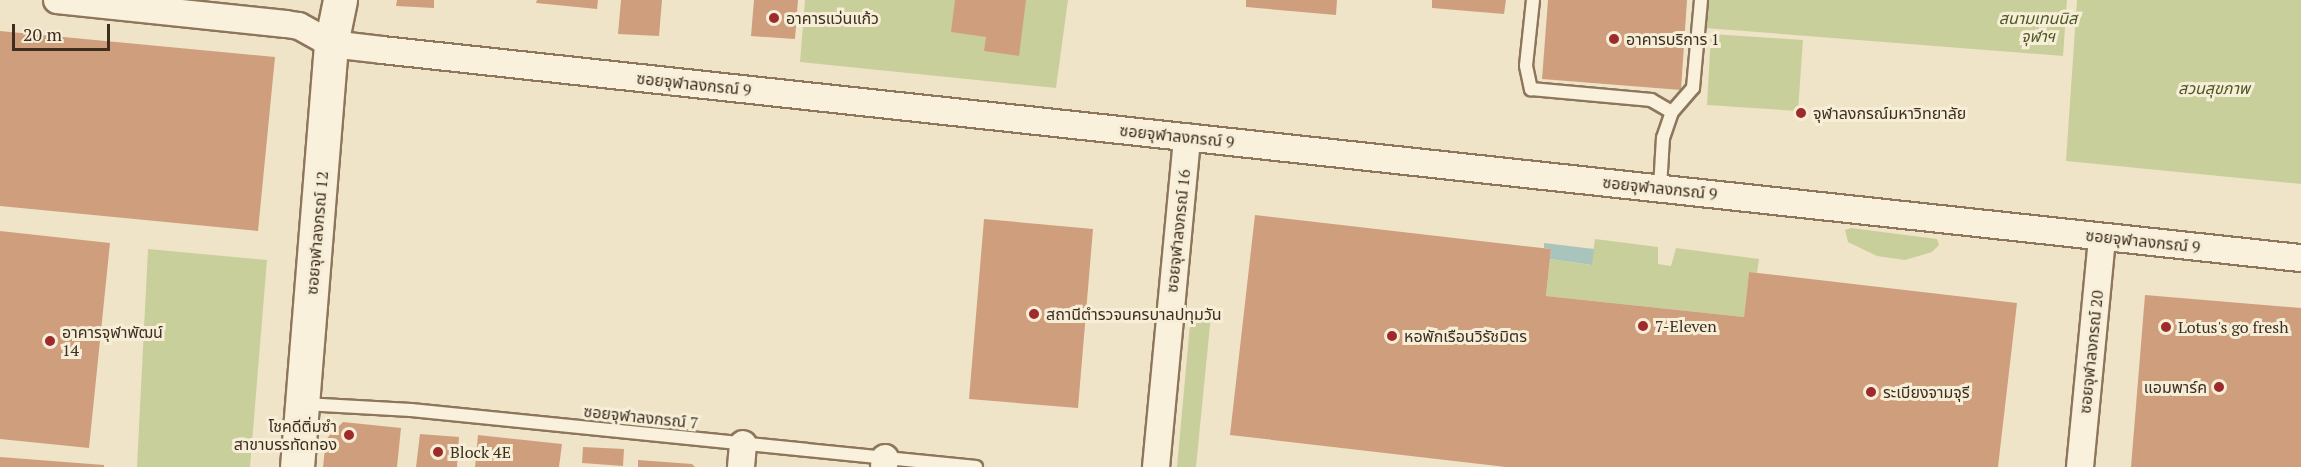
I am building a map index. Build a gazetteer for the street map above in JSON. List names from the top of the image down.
{
  "streets": {
    "street": [
      "ซอยจุฬาลงกรณ์ 9",
      "ซอยจุฬาลงกรณ์ 16",
      "ซอยจุฬาลงกรณ์ 12",
      "ซอยจุฬาลงกรณ์ 20"
    ],
    "lane": ["ซอยจุฬาลงกรณ์ 7"]
  },
  "crossings": [
    ["ซอยจุฬาลงกรณ์ 9", "ซอยจุฬาลงกรณ์ 16"],
    ["ซอยจุฬาลงกรณ์ 9", "ซอยจุฬาลงกรณ์ 12"],
    ["ซอยจุฬาลงกรณ์ 9", "ซอยจุฬาลงกรณ์ 20"],
    ["ซอยจุฬาลงกรณ์ 12", "ซอยจุฬาลงกรณ์ 7"]
  ],
  "parks": ["สนามเทนนิส จุฬาฯ", "สวนสุขภาพ"],
  "places": [
    "อาคารแว่นแก้ว",
    "อาคารบริการ 1",
    "จุฬาลงกรณ์มหาวิทยาลัย",
    "สถานีตำรวจนครบาลปทุมวัน",
    "7-Eleven",
    "Lotus's go fresh",
    "หอพักเรือนวิรัชมิตร",
    "อาคารจุฬาพัฒน์ 14",
    "แอมพาร์ค",
    "ระเบียงจามจุรี",
    "โชคดีติ่มซำ สาขาบรรทัดทอง",
    "Block 4E"
  ],
  "scale_bar": "20 m"
}
